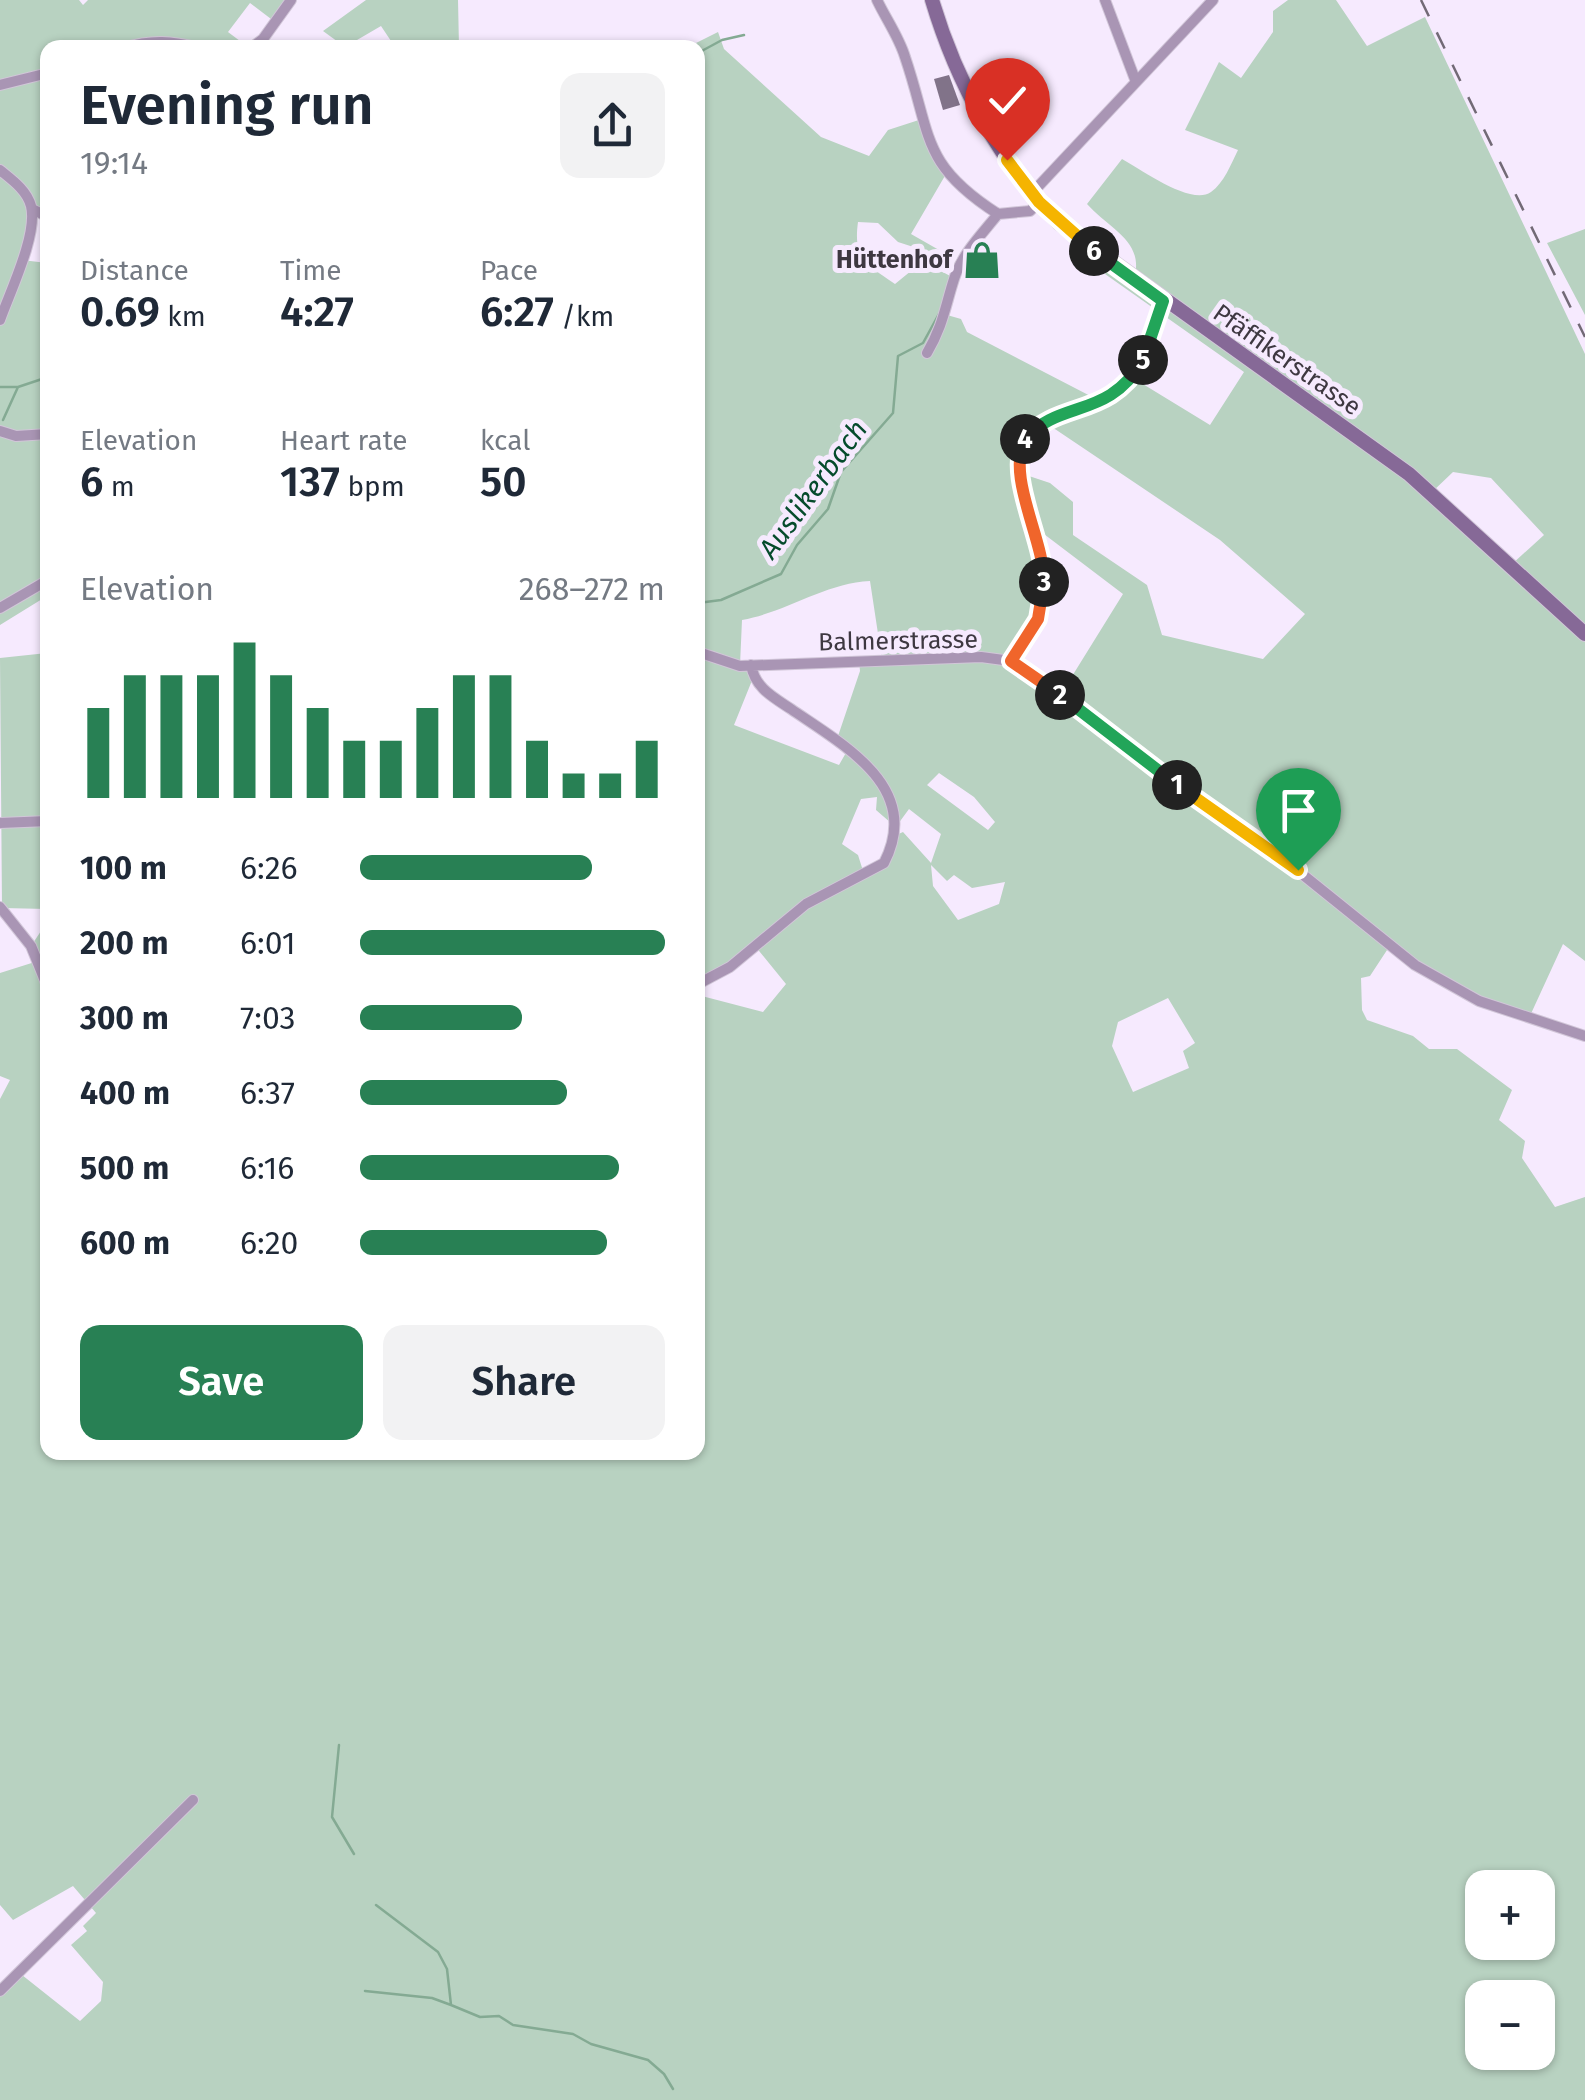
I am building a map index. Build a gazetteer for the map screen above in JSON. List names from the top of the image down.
{
  "streets": {
    "main road": ["Pfäffikerstrasse"],
    "street": ["Balmerstrasse"]
  },
  "water": ["Auslikerbach"],
  "places": {
    "shop": ["Hüttenhof"]
  },
  "page": {
    "heading": ["Evening run", "19:14"],
    "stats": [
      ["Distance", "0.69 km"],
      ["Time", "4:27"],
      ["Pace", "6:27 /km"],
      ["Elevation", "6 m"],
      ["Heart rate", "137 bpm"],
      ["kcal", "50"]
    ],
    "pins": [
      "6",
      "5",
      "4",
      "3",
      "2",
      "1"
    ],
    "chart": ["Elevation", "268–272 m"],
    "list": [
      {
        "name": "100 m",
        "note": "6:26"
      },
      {
        "name": "200 m",
        "note": "6:01"
      },
      {
        "name": "300 m",
        "note": "7:03"
      },
      {
        "name": "400 m",
        "note": "6:37"
      },
      {
        "name": "500 m",
        "note": "6:16"
      },
      {
        "name": "600 m",
        "note": "6:20"
      }
    ],
    "buttons": ["Save", "Share"],
    "map_buttons": ["+", "−"]
  }
}
